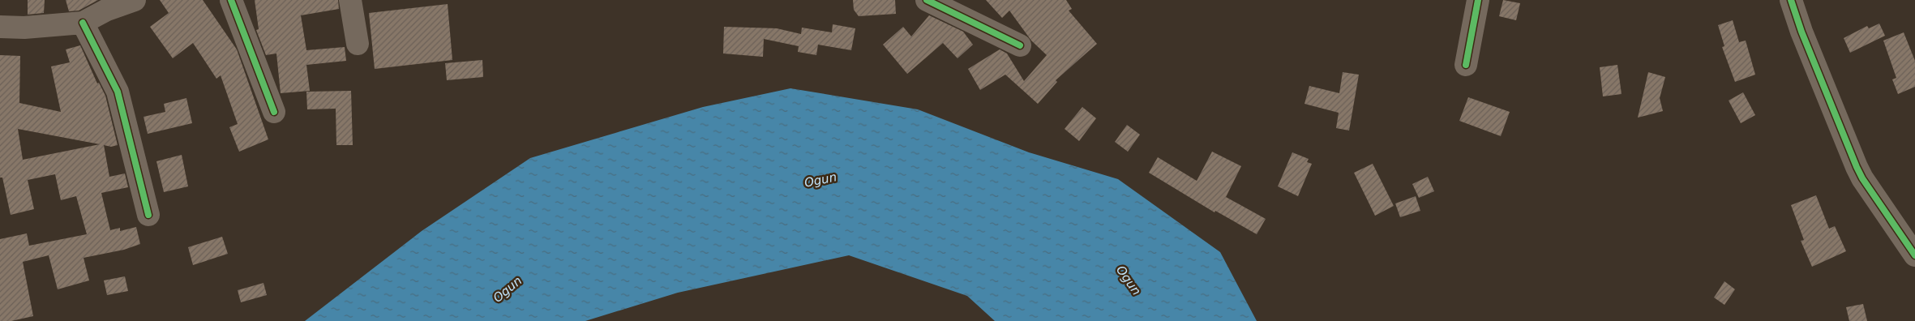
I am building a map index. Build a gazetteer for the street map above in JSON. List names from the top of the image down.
{
  "water": ["Ogun"]
}
